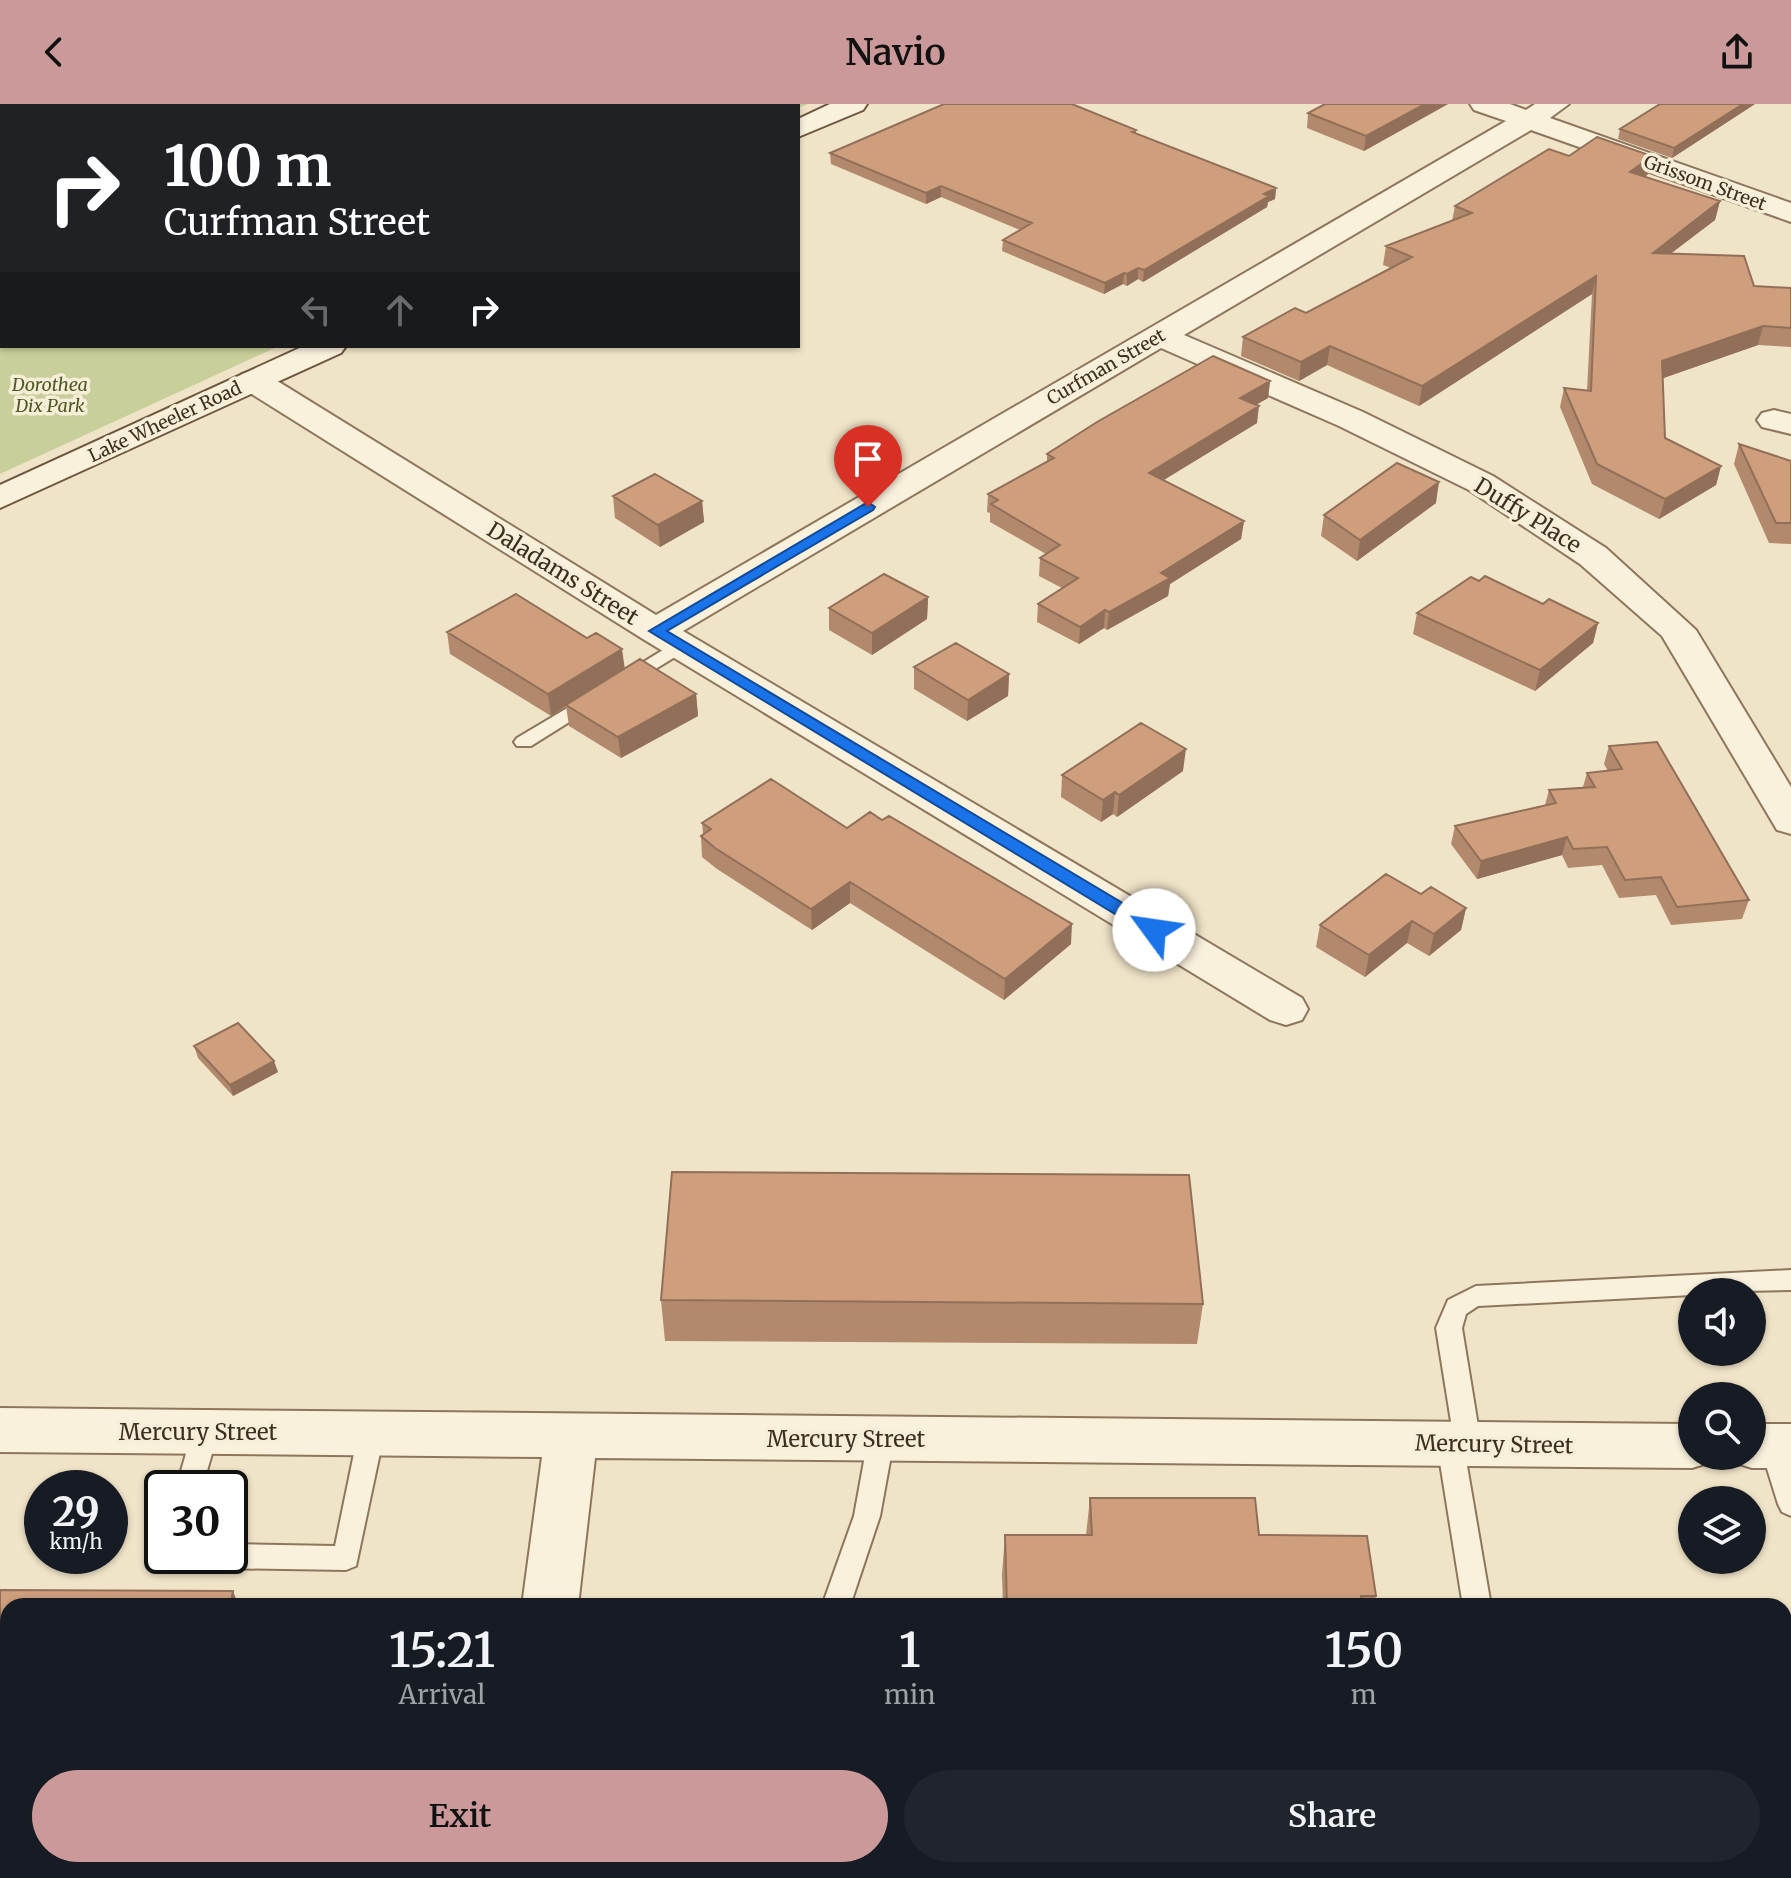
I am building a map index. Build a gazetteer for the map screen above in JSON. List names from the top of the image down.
{
  "streets": {
    "street": [
      "Grissom Street",
      "Curfman Street",
      "Lake Wheeler Road",
      "Duffy Place",
      "Daladams Street",
      "Mercury Street"
    ]
  },
  "crossings": [
    ["Grissom Street", "Curfman Street"],
    ["Curfman Street", "Duffy Place"],
    ["Curfman Street", "Daladams Street"],
    ["Lake Wheeler Road", "Daladams Street"]
  ],
  "parks": ["Dorothea Dix Park"],
  "page": {
    "header": "Navio",
    "turn": ["100 m", "Curfman Street"],
    "speed": "29 km/h",
    "limit": "30",
    "eta": [
      "15:21",
      "Arrival",
      "1",
      "min",
      "150",
      "m"
    ],
    "buttons": ["Exit", "Share"]
  }
}
